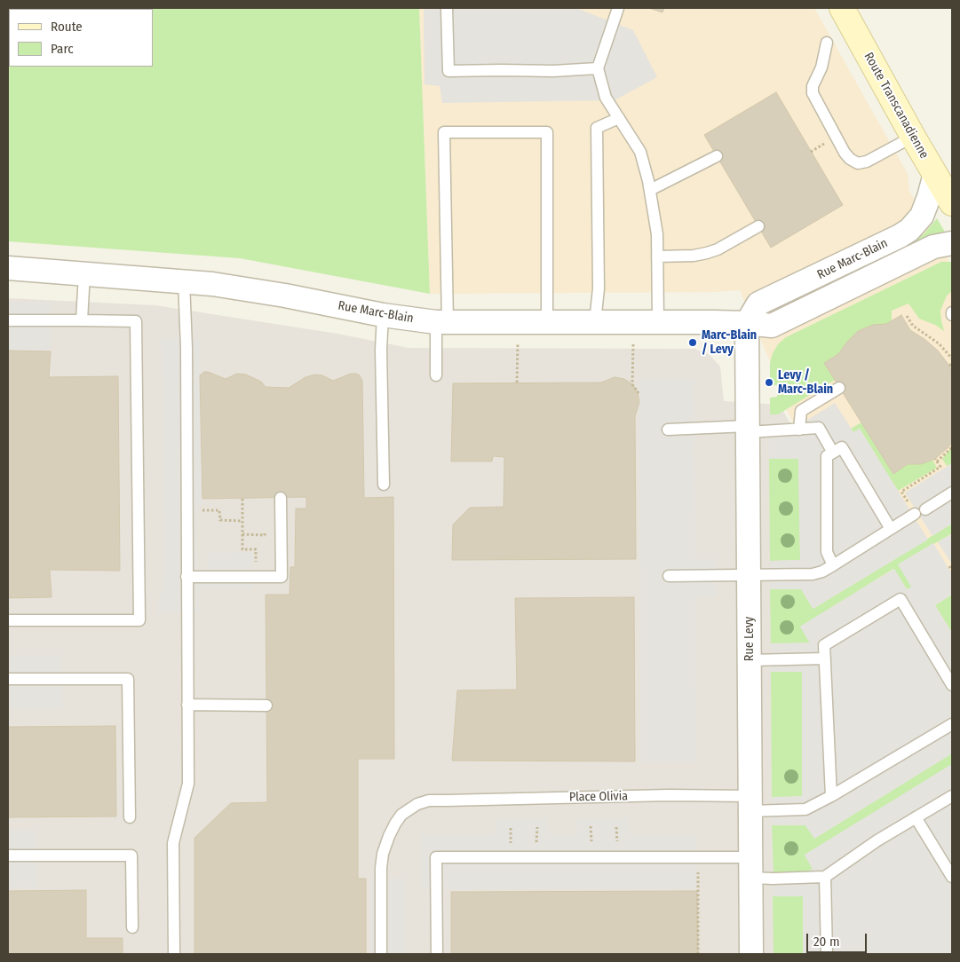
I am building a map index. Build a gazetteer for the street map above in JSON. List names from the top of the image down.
{
  "streets": {
    "main road": ["Route Transcanadienne"],
    "street": ["Rue Marc-Blain", "Rue Levy"],
    "lane": ["Place Olivia"]
  },
  "crossings": [
    ["Route Transcanadienne", "Rue Marc-Blain"],
    ["Rue Marc-Blain", "Rue Levy"],
    ["Rue Levy", "Place Olivia"]
  ],
  "places": ["Marc-Blain / Levy", "Levy / Marc-Blain"],
  "legend": ["Route", "Parc"],
  "scale_bar": "20 m"
}
